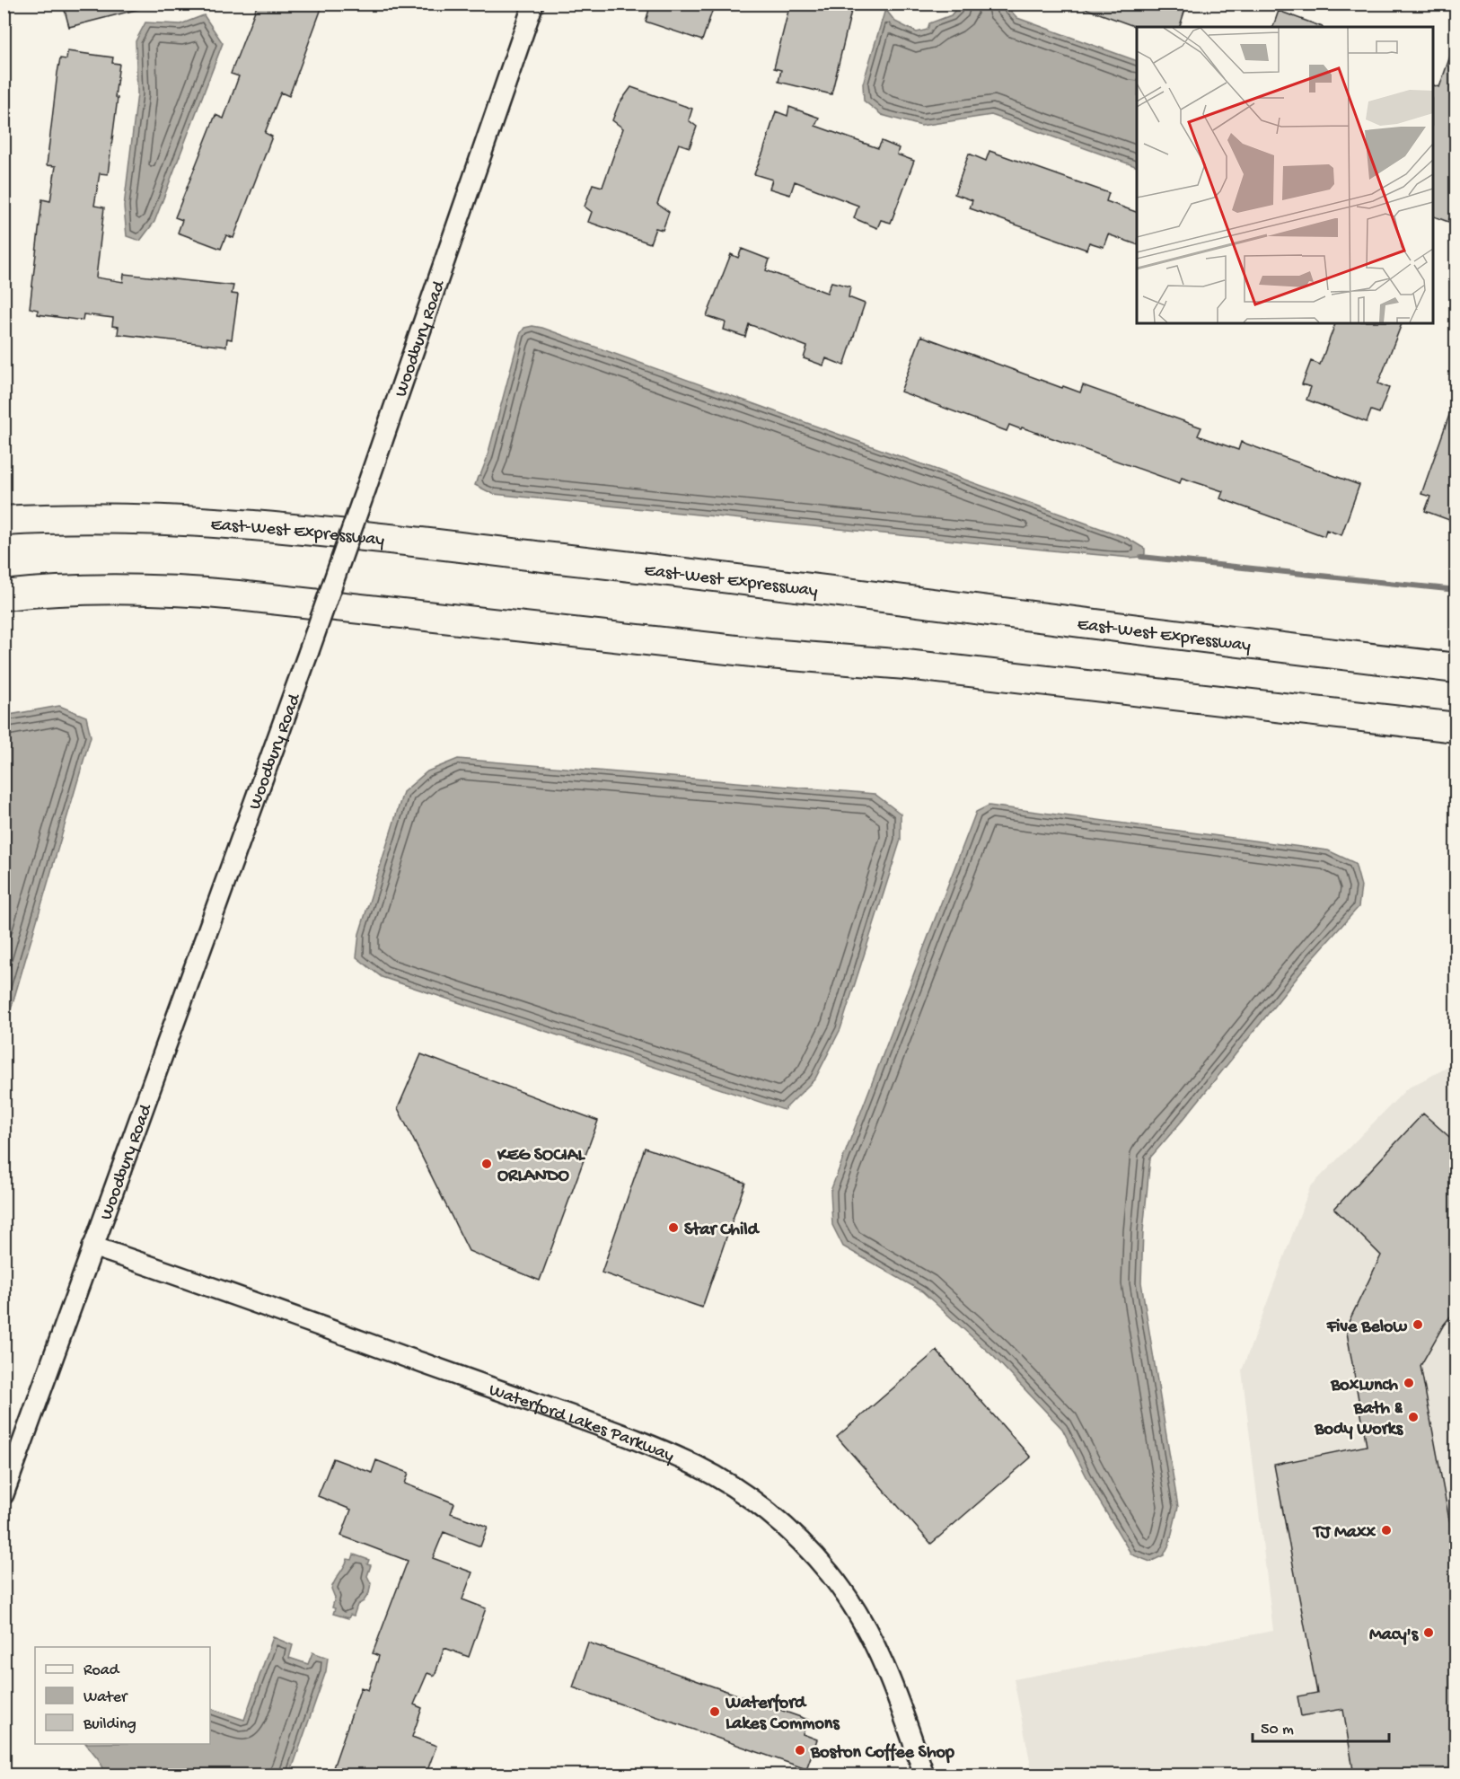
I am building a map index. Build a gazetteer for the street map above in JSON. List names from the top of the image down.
{
  "streets": {
    "highway": ["East-West Expressway"],
    "street": ["Woodbury Road", "Waterford Lakes Parkway"]
  },
  "crossings": [
    ["Woodbury Road", "Waterford Lakes Parkway"]
  ],
  "places": [
    "KEG SOCIAL ORLANDO",
    "Star Child",
    "Five Below",
    "BoxLunch",
    "Bath & Body Works",
    "TJ Maxx",
    "Macy's",
    "Waterford Lakes Commons",
    "Boston Coffee Shop"
  ],
  "legend": ["Road", "Water", "Building"],
  "scale_bar": "50 m"
}
